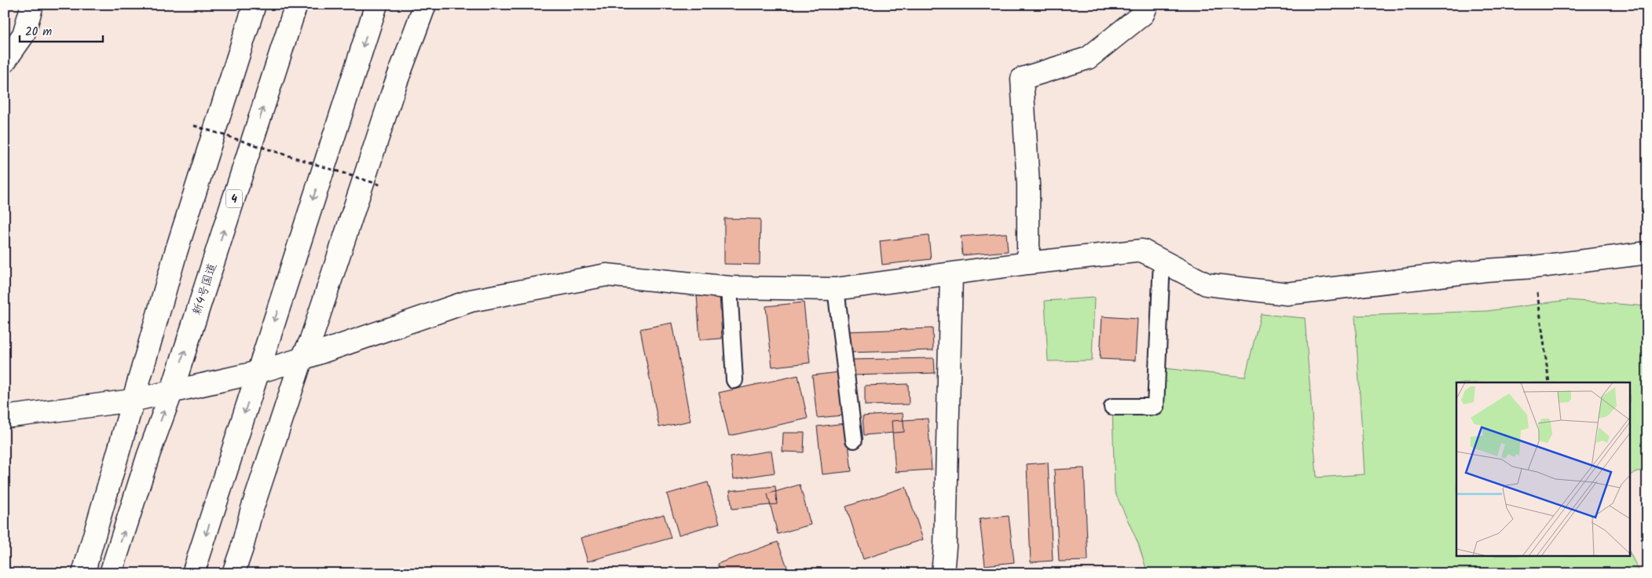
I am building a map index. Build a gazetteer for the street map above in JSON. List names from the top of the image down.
{
  "streets": {
    "main road": ["4", "新4号国道"]
  },
  "scale_bar": "20 m"
}
